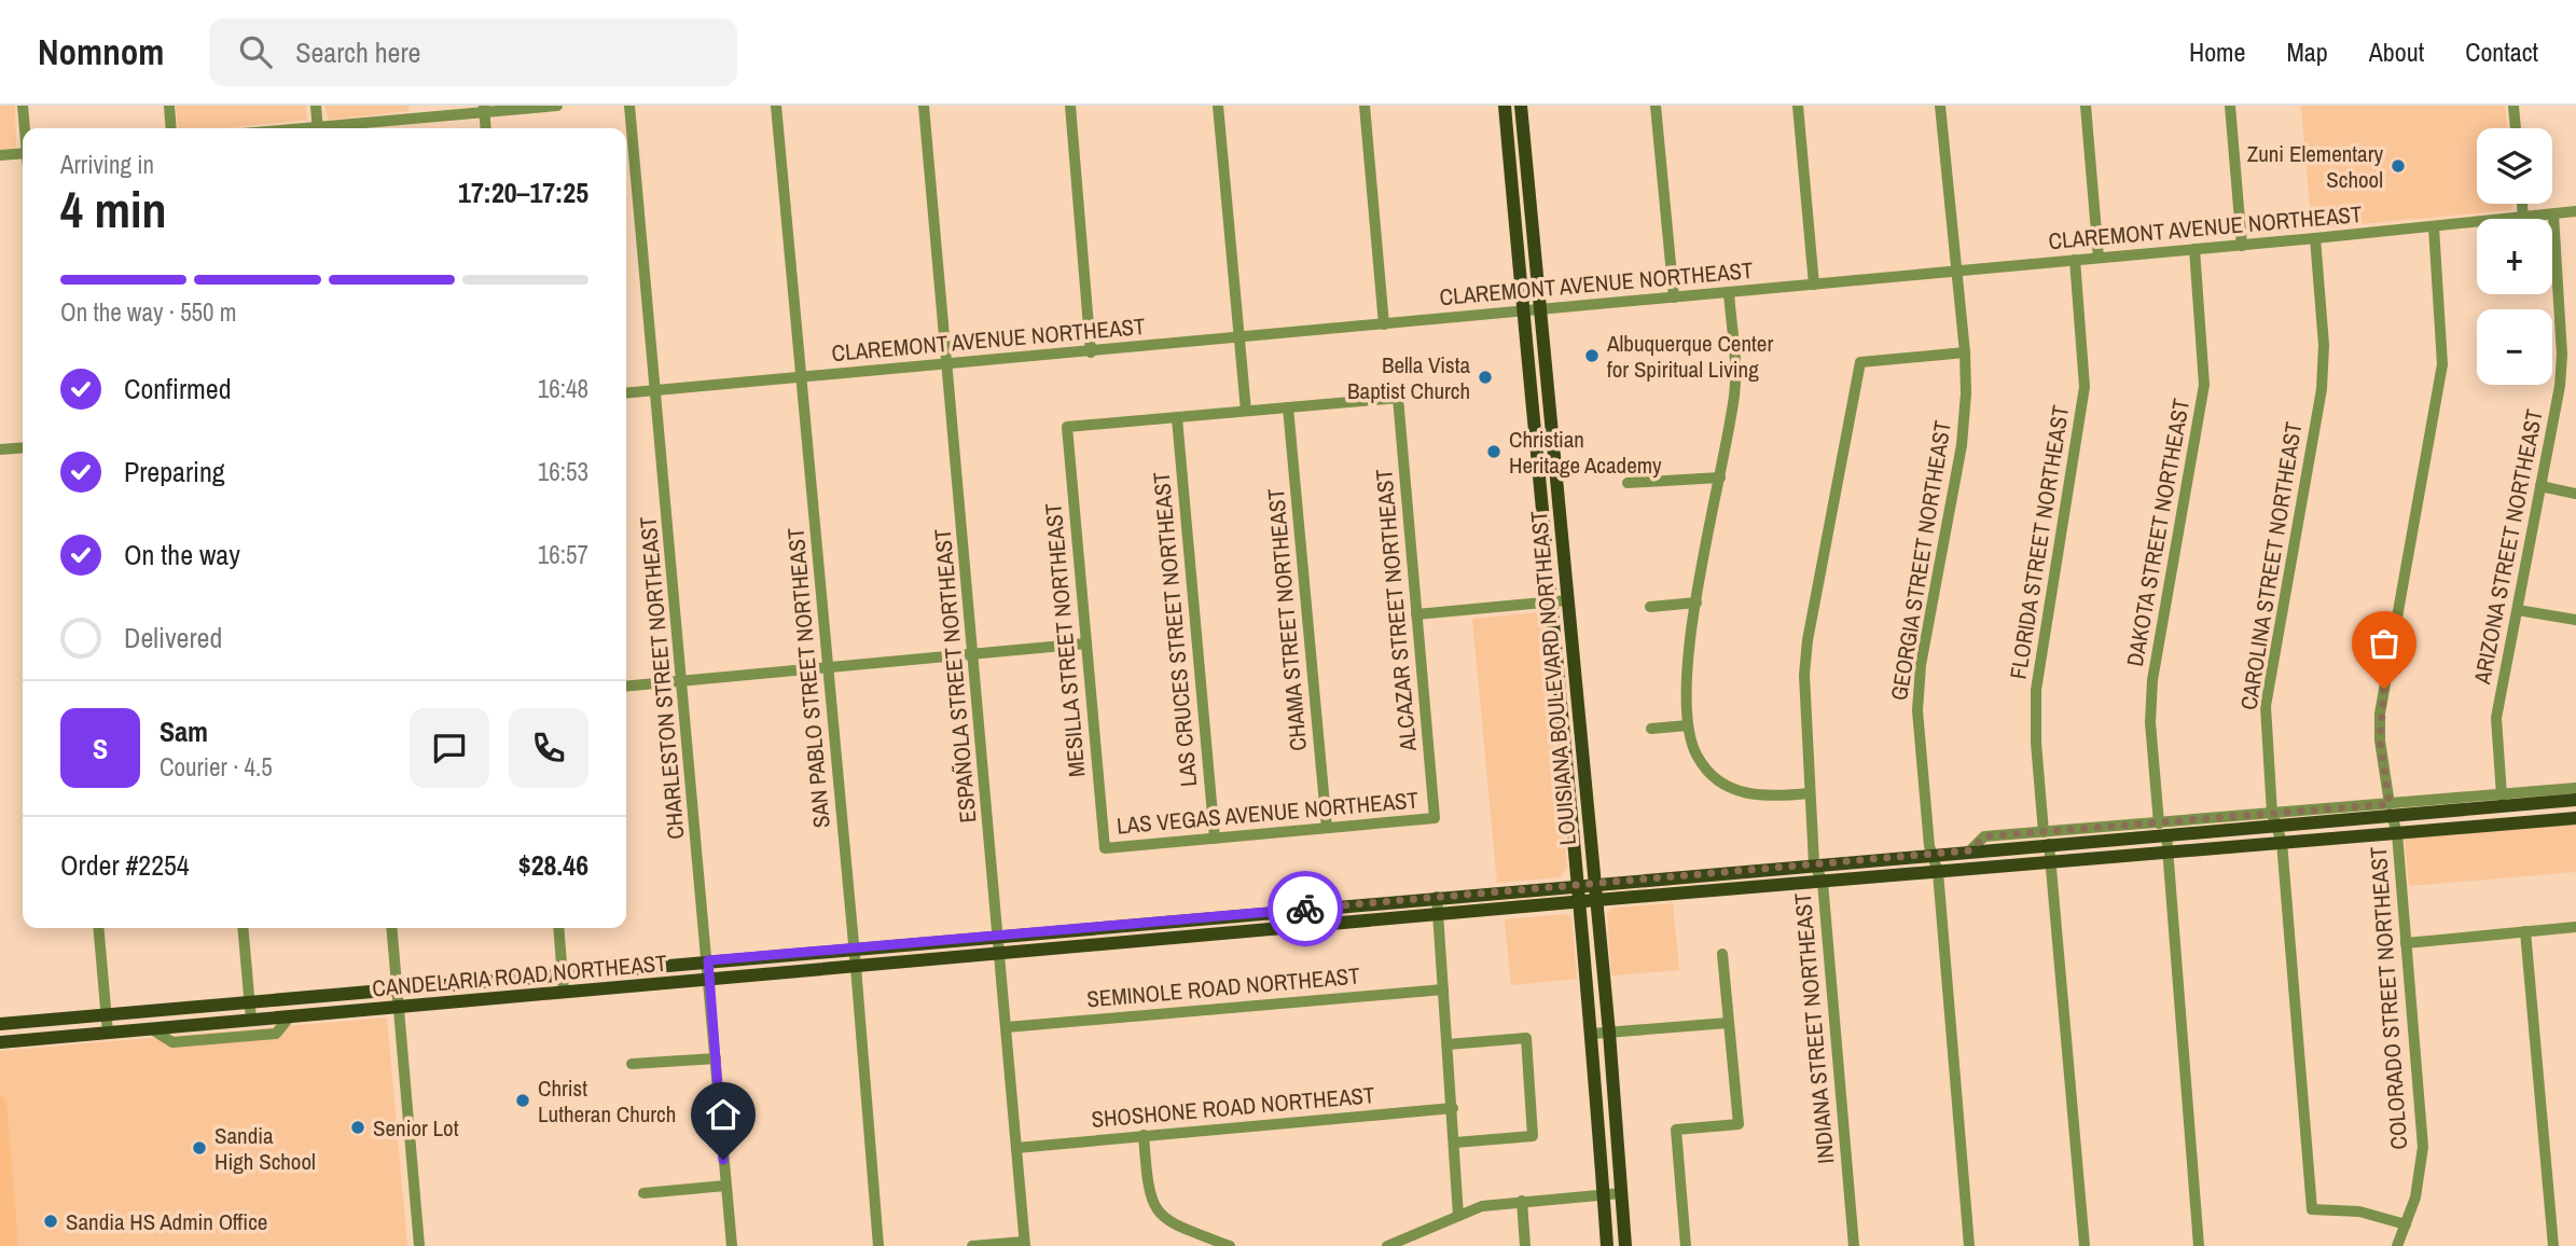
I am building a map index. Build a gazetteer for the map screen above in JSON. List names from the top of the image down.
{
  "streets": {
    "main road": ["LOUISIANA BOULEVARD NORTHEAST", "CANDELARIA ROAD NORTHEAST"],
    "street": [
      "CLAREMONT AVENUE NORTHEAST",
      "DAKOTA STREET NORTHEAST",
      "FLORIDA STREET NORTHEAST",
      "ARIZONA STREET NORTHEAST",
      "GEORGIA STREET NORTHEAST",
      "CAROLINA STREET NORTHEAST",
      "ALCAZAR STREET NORTHEAST",
      "CHAMA STREET NORTHEAST",
      "LAS CRUCES STREET NORTHEAST",
      "MESILLA STREET NORTHEAST",
      "ESPAÑOLA STREET NORTHEAST",
      "CHARLESTON STREET NORTHEAST",
      "SAN PABLO STREET NORTHEAST",
      "LAS VEGAS AVENUE NORTHEAST",
      "SEMINOLE ROAD NORTHEAST",
      "COLORADO STREET NORTHEAST",
      "INDIANA STREET NORTHEAST",
      "SHOSHONE ROAD NORTHEAST"
    ]
  },
  "crossings": [
    ["CLAREMONT AVENUE NORTHEAST", "DAKOTA STREET NORTHEAST"],
    ["CLAREMONT AVENUE NORTHEAST", "FLORIDA STREET NORTHEAST"],
    ["CLAREMONT AVENUE NORTHEAST", "ARIZONA STREET NORTHEAST"],
    ["CLAREMONT AVENUE NORTHEAST", "GEORGIA STREET NORTHEAST"],
    ["CLAREMONT AVENUE NORTHEAST", "CAROLINA STREET NORTHEAST"],
    ["CLAREMONT AVENUE NORTHEAST", "ESPAÑOLA STREET NORTHEAST"],
    ["CLAREMONT AVENUE NORTHEAST", "CHARLESTON STREET NORTHEAST"],
    ["CLAREMONT AVENUE NORTHEAST", "SAN PABLO STREET NORTHEAST"],
    ["CLAREMONT AVENUE NORTHEAST", "LOUISIANA BOULEVARD NORTHEAST"],
    ["CLAREMONT AVENUE NORTHEAST", "COLORADO STREET NORTHEAST"],
    ["DAKOTA STREET NORTHEAST", "CANDELARIA ROAD NORTHEAST"],
    ["FLORIDA STREET NORTHEAST", "CANDELARIA ROAD NORTHEAST"],
    ["GEORGIA STREET NORTHEAST", "CANDELARIA ROAD NORTHEAST"],
    ["GEORGIA STREET NORTHEAST", "INDIANA STREET NORTHEAST"],
    ["CAROLINA STREET NORTHEAST", "CANDELARIA ROAD NORTHEAST"],
    ["CAROLINA STREET NORTHEAST", "COLORADO STREET NORTHEAST"],
    ["ALCAZAR STREET NORTHEAST", "CHAMA STREET NORTHEAST"],
    ["ALCAZAR STREET NORTHEAST", "LAS VEGAS AVENUE NORTHEAST"],
    ["CHAMA STREET NORTHEAST", "LAS VEGAS AVENUE NORTHEAST"],
    ["LAS CRUCES STREET NORTHEAST", "MESILLA STREET NORTHEAST"],
    ["LAS CRUCES STREET NORTHEAST", "LAS VEGAS AVENUE NORTHEAST"],
    ["MESILLA STREET NORTHEAST", "LAS VEGAS AVENUE NORTHEAST"],
    ["ESPAÑOLA STREET NORTHEAST", "CANDELARIA ROAD NORTHEAST"],
    ["ESPAÑOLA STREET NORTHEAST", "SEMINOLE ROAD NORTHEAST"],
    ["ESPAÑOLA STREET NORTHEAST", "SHOSHONE ROAD NORTHEAST"],
    ["CHARLESTON STREET NORTHEAST", "CANDELARIA ROAD NORTHEAST"],
    ["SAN PABLO STREET NORTHEAST", "CANDELARIA ROAD NORTHEAST"],
    ["LOUISIANA BOULEVARD NORTHEAST", "CANDELARIA ROAD NORTHEAST"],
    ["CANDELARIA ROAD NORTHEAST", "COLORADO STREET NORTHEAST"],
    ["CANDELARIA ROAD NORTHEAST", "INDIANA STREET NORTHEAST"]
  ],
  "places": [
    "Zuni Elementary School",
    "Albuquerque Center for Spiritual Living",
    "Bella Vista Baptist Church",
    "Christian Heritage Academy",
    "Christ Lutheran Church",
    "Senior Lot",
    "Sandia High School",
    "Sandia HS Admin Office"
  ],
  "page": {
    "header": "Nomnom",
    "search": "Search here",
    "nav": [
      "Home",
      "Map",
      "About",
      "Contact"
    ],
    "map_buttons": ["+", "−"],
    "heading": ["4 min", "Arriving in", "17:20–17:25"],
    "panel": [
      "Sam",
      "Courier · 4.5",
      "Order #2254",
      "$28.46"
    ],
    "bar": "On the way · 550 m",
    "list": [
      ["Confirmed", "16:48"],
      ["Preparing", "16:53"],
      ["On the way", "16:57"],
      "Delivered"
    ],
    "round": "S"
  }
}
